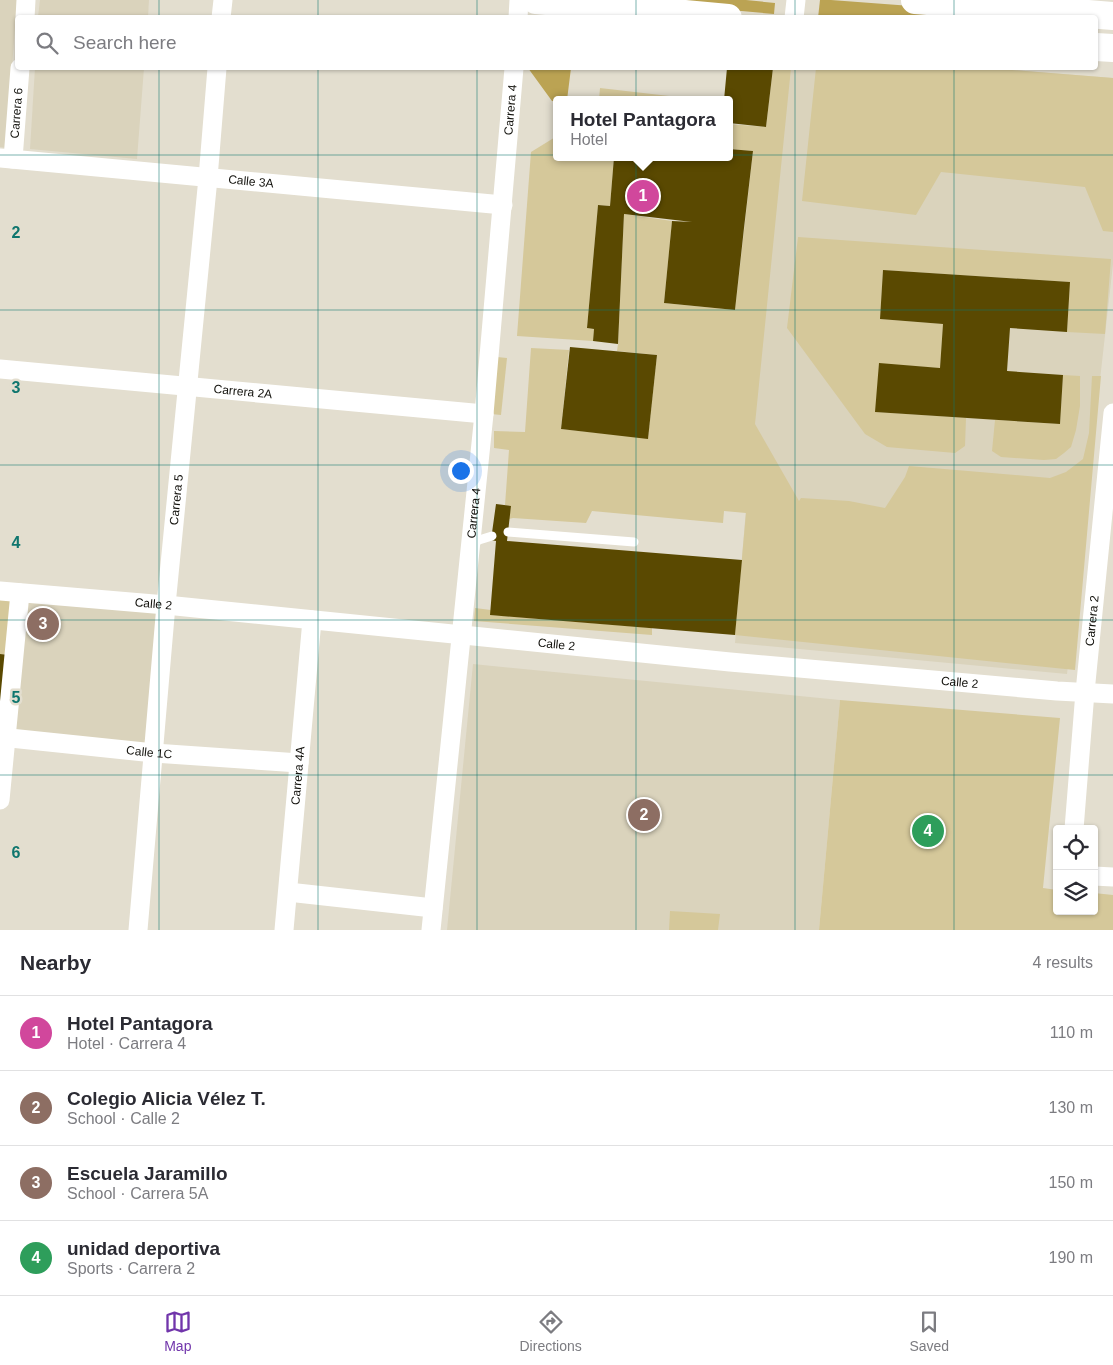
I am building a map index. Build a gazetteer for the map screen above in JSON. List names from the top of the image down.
{
  "streets": {
    "street": [
      "Carrera 4",
      "Carrera 6",
      "Calle 3A",
      "Carrera 2A",
      "Carrera 5",
      "Calle 2",
      "Carrera 2",
      "Calle 1C",
      "Carrera 4A"
    ]
  },
  "crossings": [
    ["Carrera 4", "Calle 3A"],
    ["Carrera 4", "Carrera 2A"],
    ["Carrera 4", "Calle 2"],
    ["Carrera 6", "Calle 3A"],
    ["Calle 3A", "Carrera 5"],
    ["Carrera 2A", "Carrera 5"],
    ["Carrera 5", "Calle 2"],
    ["Carrera 5", "Calle 1C"],
    ["Calle 2", "Carrera 2"],
    ["Calle 2", "Carrera 4A"],
    ["Calle 1C", "Carrera 4A"]
  ],
  "page": {
    "search": "Search here",
    "popup": ["Hotel Pantagora", "Hotel"],
    "pins": [
      "1",
      "3",
      "2",
      "4"
    ],
    "heading": ["Nearby", "4 results"],
    "list": [
      {
        "mark": "1",
        "name": "Hotel Pantagora",
        "note": "Hotel · Carrera 4",
        "value": "110 m"
      },
      {
        "mark": "2",
        "name": "Colegio Alicia Vélez T.",
        "note": "School · Calle 2",
        "value": "130 m"
      },
      {
        "mark": "3",
        "name": "Escuela Jaramillo",
        "note": "School · Carrera 5A",
        "value": "150 m"
      },
      {
        "mark": "4",
        "name": "unidad deportiva",
        "note": "Sports · Carrera 2",
        "value": "190 m"
      }
    ],
    "nav": ["Map", "Directions", "Saved"]
  },
  "grid": {
    "rows": [
      "2",
      "3",
      "4",
      "5",
      "6"
    ]
  }
}
